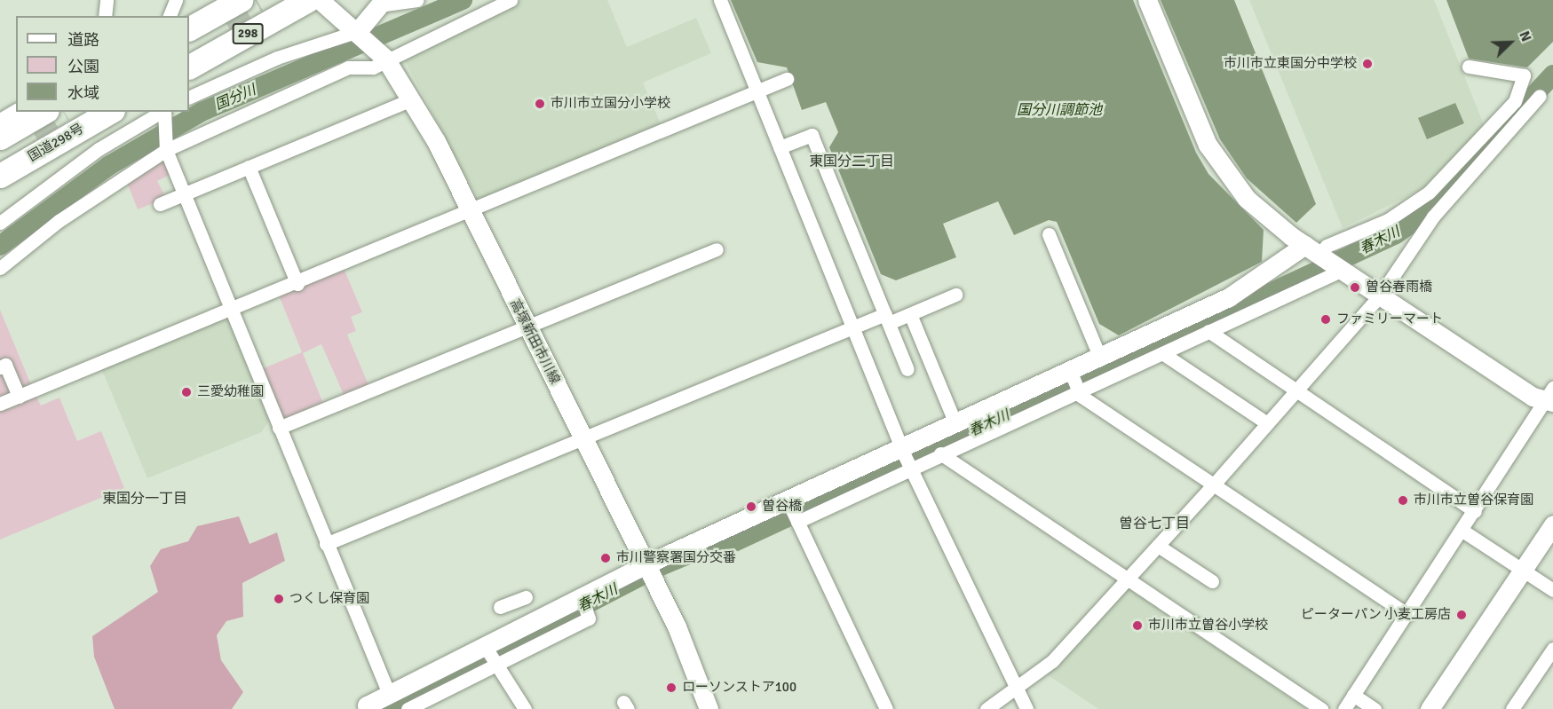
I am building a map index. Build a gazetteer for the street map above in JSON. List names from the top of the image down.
{
  "streets": {
    "highway": ["298", "国道298号"],
    "street": ["高塚新田市川線"]
  },
  "districts": ["東国分二丁目", "東国分一丁目", "曽谷七丁目"],
  "water": ["国分川", "国分川調節池", "春木川"],
  "places": [
    "市川市立東国分中学校",
    "市川市立国分小学校",
    "曽谷春雨橋",
    "ファミリーマート",
    "三愛幼稚園",
    "市川市立曽谷保育園",
    "曽谷橋",
    "市川警察署国分交番",
    "つくし保育園",
    "ピーターパン 小麦工房店",
    "市川市立曽谷小学校",
    "ローソンストア100"
  ],
  "legend": ["道路", "公園", "水域"],
  "north": "top right"
}
